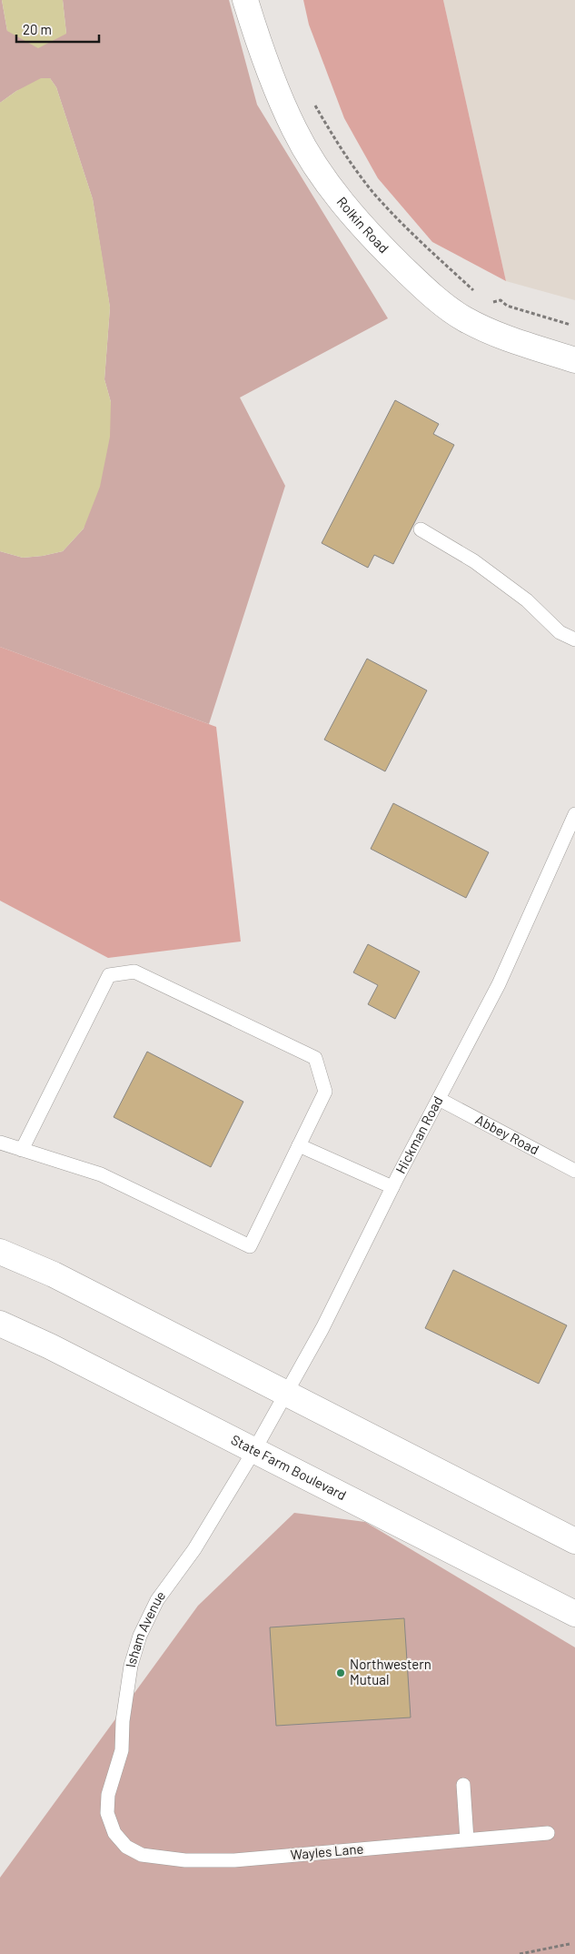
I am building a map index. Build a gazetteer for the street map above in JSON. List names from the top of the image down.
{
  "streets": {
    "street": ["Rolkin Road", "State Farm Boulevard"],
    "lane": [
      "Hickman Road",
      "Abbey Road",
      "Isham Avenue",
      "Wayles Lane"
    ]
  },
  "crossings": [
    ["Hickman Road", "Abbey Road"],
    ["Hickman Road", "State Farm Boulevard"],
    ["Hickman Road", "Isham Avenue"],
    ["State Farm Boulevard", "Isham Avenue"],
    ["Isham Avenue", "Wayles Lane"]
  ],
  "places": ["Northwestern Mutual"],
  "scale_bar": "20 m"
}
